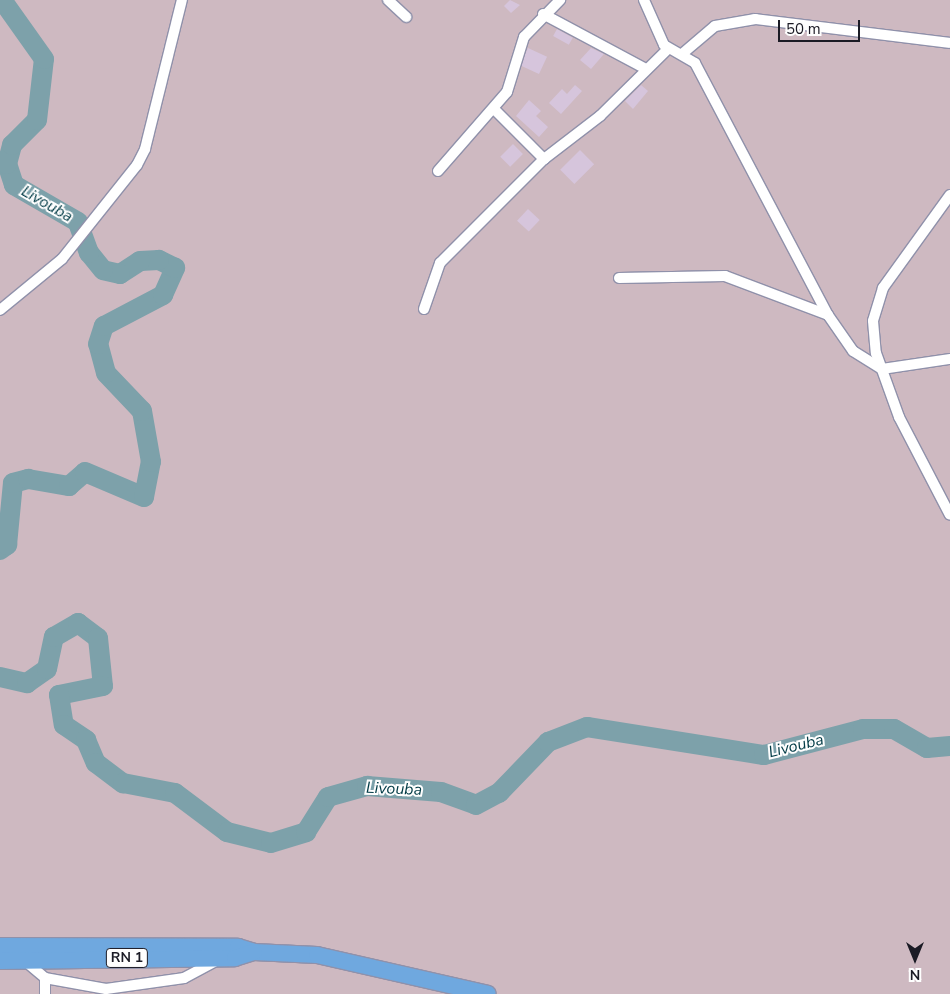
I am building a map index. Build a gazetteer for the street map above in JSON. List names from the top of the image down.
{
  "streets": {
    "highway": ["RN 1"]
  },
  "water": ["Livouba"],
  "scale_bar": "50 m",
  "north": "bottom"
}
